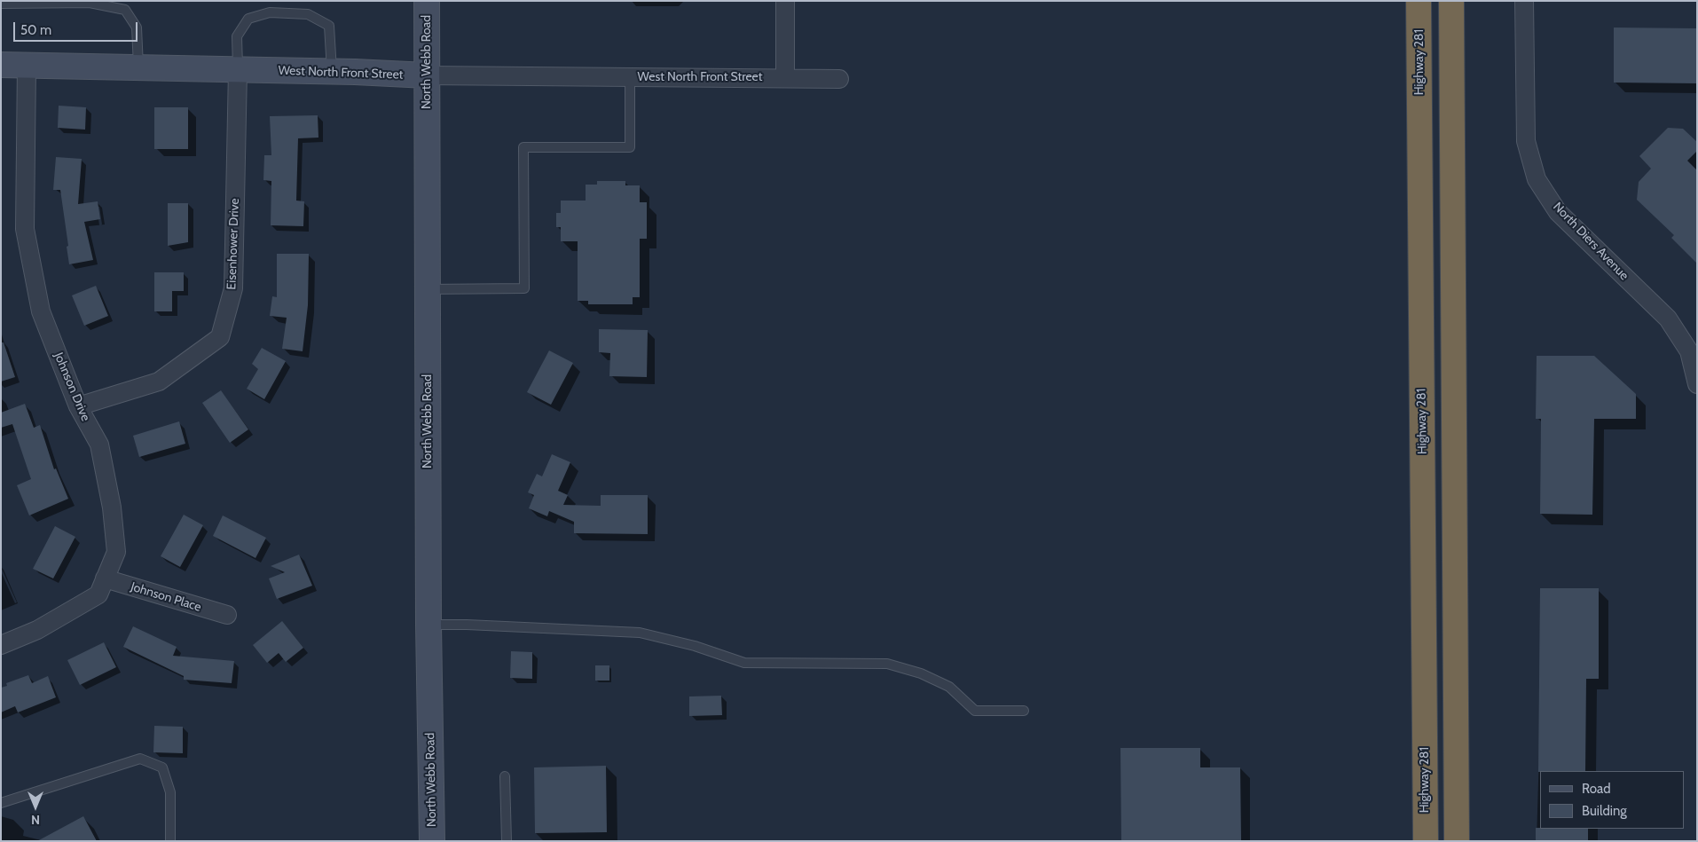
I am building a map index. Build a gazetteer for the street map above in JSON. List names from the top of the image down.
{
  "streets": {
    "highway": ["Highway 281"],
    "main road": ["North Webb Road", "West North Front Street"],
    "street": [
      "North Diers Avenue",
      "Eisenhower Drive",
      "Johnson Drive",
      "Johnson Place"
    ]
  },
  "crossings": [
    ["North Webb Road", "West North Front Street"],
    ["West North Front Street", "Eisenhower Drive"],
    ["West North Front Street", "Johnson Drive"],
    ["Eisenhower Drive", "Johnson Drive"],
    ["Johnson Drive", "Johnson Place"]
  ],
  "legend": ["Road", "Building"],
  "scale_bar": "50 m",
  "north": "bottom"
}
